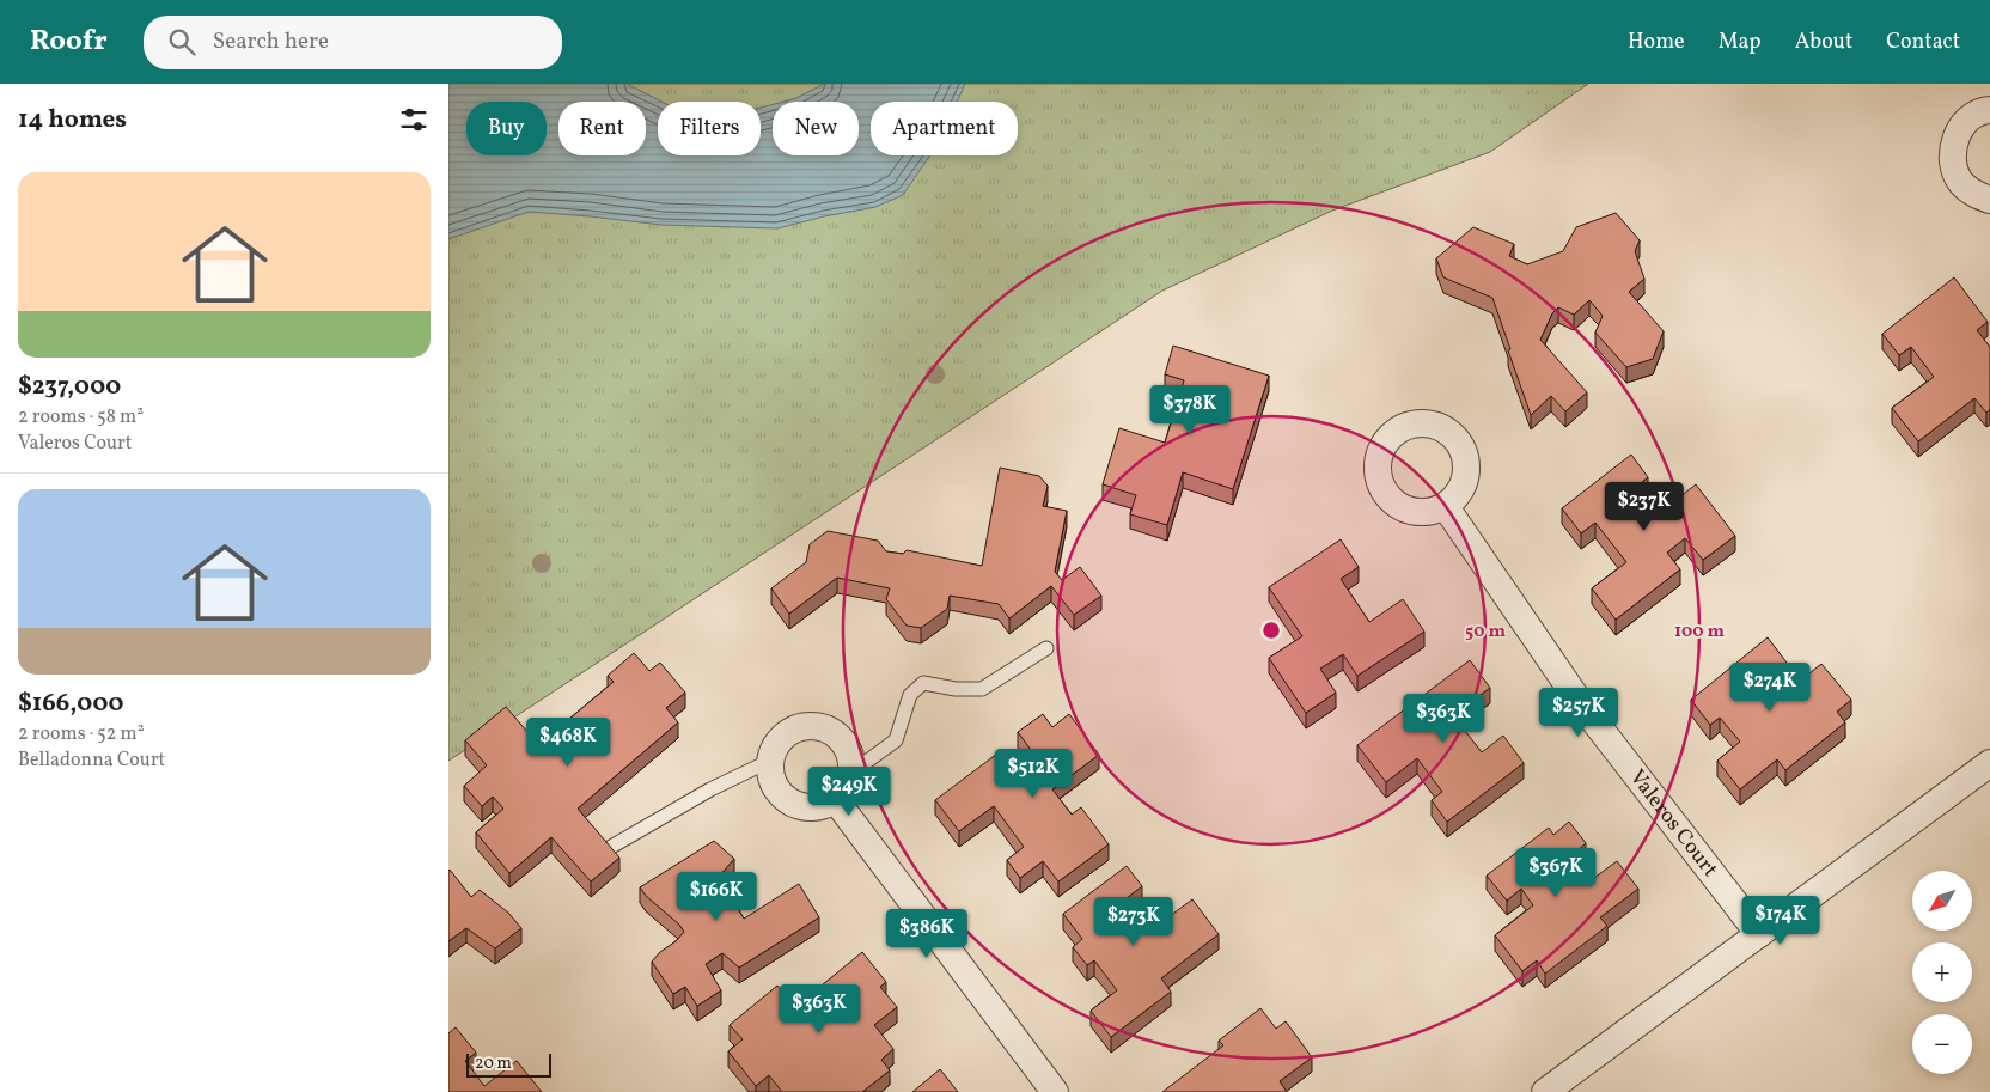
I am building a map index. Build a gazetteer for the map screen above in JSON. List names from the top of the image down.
{
  "streets": {
    "street": ["Valeros Court"]
  },
  "scale_bar": "20 m",
  "north": "bottom left",
  "page": {
    "header": "Roofr",
    "search": "Search here",
    "nav": [
      "Home",
      "Map",
      "About",
      "Contact"
    ],
    "heading": "14 homes",
    "chip": [
      "Buy",
      "Rent",
      "Filters",
      "New",
      "Apartment"
    ],
    "list": [
      {
        "name": "$237,000",
        "note": "2 rooms · 58 m² · Valeros Court"
      },
      {
        "name": "$166,000",
        "note": "2 rooms · 52 m² · Belladonna Court"
      }
    ],
    "price": [
      "$378K",
      "$237K",
      "$274K",
      "$257K",
      "$363K",
      "$468K",
      "$512K",
      "$249K",
      "$367K",
      "$166K",
      "$174K",
      "$273K",
      "$386K",
      "$363K"
    ],
    "map_buttons": ["+", "−"],
    "scale": "20 m"
  },
  "rings": ["50 m", "100 m"]
}
